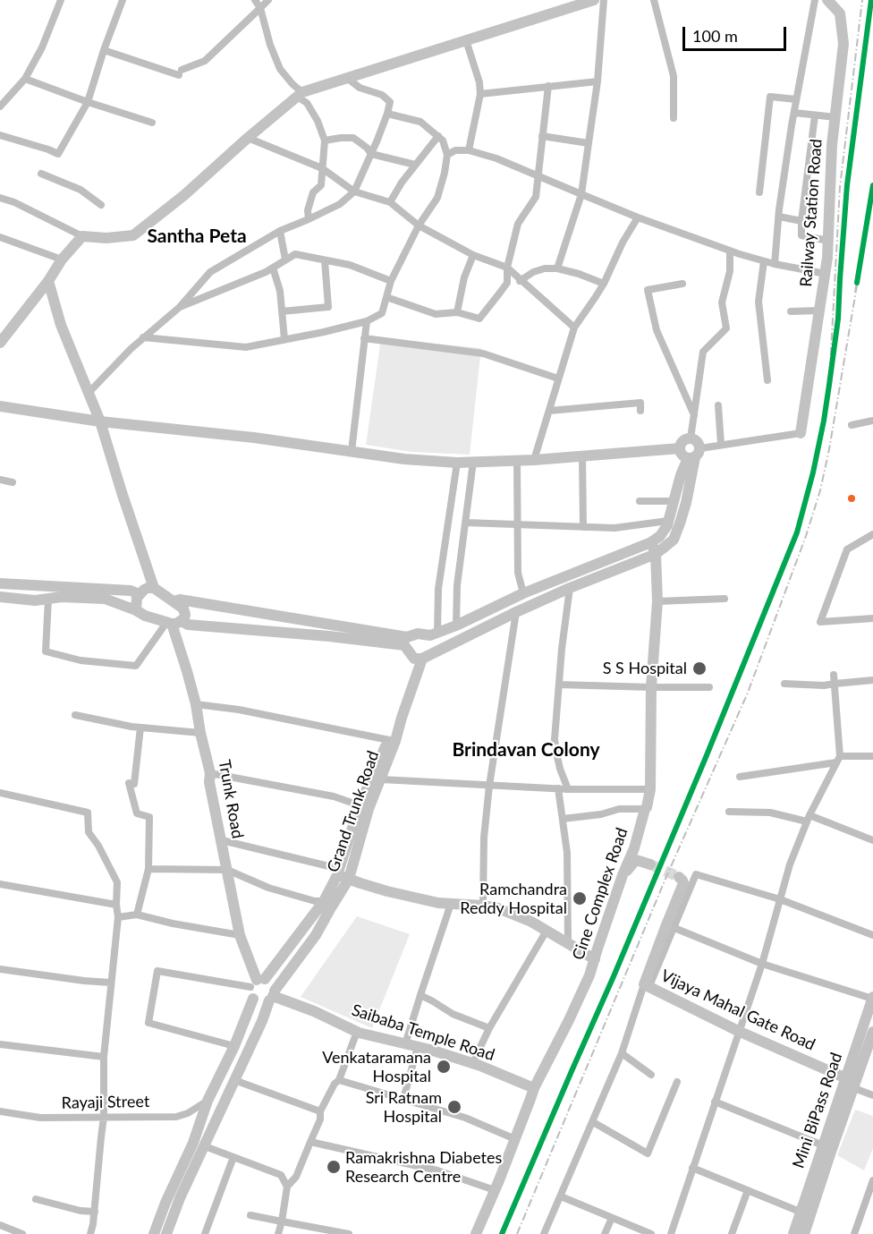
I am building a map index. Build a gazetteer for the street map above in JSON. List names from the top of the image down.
{
  "streets": {
    "main road": [
      "Railway Station Road",
      "Trunk Road",
      "Grand Trunk Road",
      "Cine Complex Road",
      "Vijaya Mahal Gate Road",
      "Saibaba Temple Road",
      "Mini BiPass Road"
    ],
    "street": ["Rayaji Street"]
  },
  "crossings": [
    ["Trunk Road", "Grand Trunk Road"],
    ["Trunk Road", "Saibaba Temple Road"],
    ["Grand Trunk Road", "Saibaba Temple Road"],
    ["Cine Complex Road", "Saibaba Temple Road"],
    ["Vijaya Mahal Gate Road", "Mini BiPass Road"]
  ],
  "districts": ["Santha Peta", "Brindavan Colony"],
  "places": [
    "S S Hospital",
    "Ramchandra Reddy Hospital",
    "Venkataramana Hospital",
    "Sri Ratnam Hospital",
    "Ramakrishna Diabetes Research Centre"
  ],
  "scale_bar": "100 m"
}
